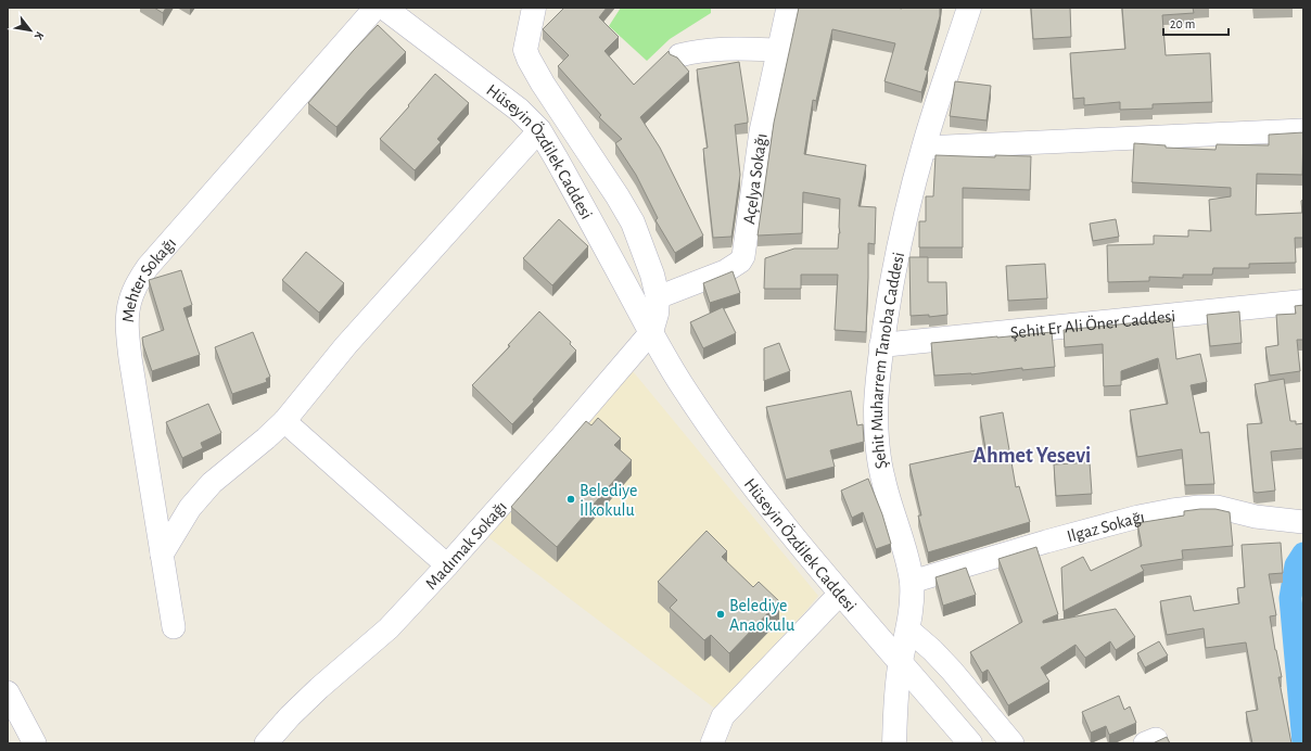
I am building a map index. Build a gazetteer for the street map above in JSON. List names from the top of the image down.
{
  "streets": {
    "street": [
      "Hüseyin Özdilek Caddesi",
      "Açelya Sokağı",
      "Mehter Sokağı",
      "Şehit Er Ali Öner Caddesi",
      "Şehit Muharrem Tanoba Caddesi",
      "Ilgaz Sokağı",
      "Madımak Sokağı"
    ]
  },
  "crossings": [
    ["Hüseyin Özdilek Caddesi", "Şehit Muharrem Tanoba Caddesi"],
    ["Hüseyin Özdilek Caddesi", "Madımak Sokağı"],
    ["Şehit Er Ali Öner Caddesi", "Şehit Muharrem Tanoba Caddesi"],
    ["Şehit Muharrem Tanoba Caddesi", "Ilgaz Sokağı"]
  ],
  "districts": ["Ahmet Yesevi"],
  "places": ["Belediye İlkokulu", "Belediye Anaokulu"],
  "scale_bar": "20 m",
  "north": "bottom right"
}
